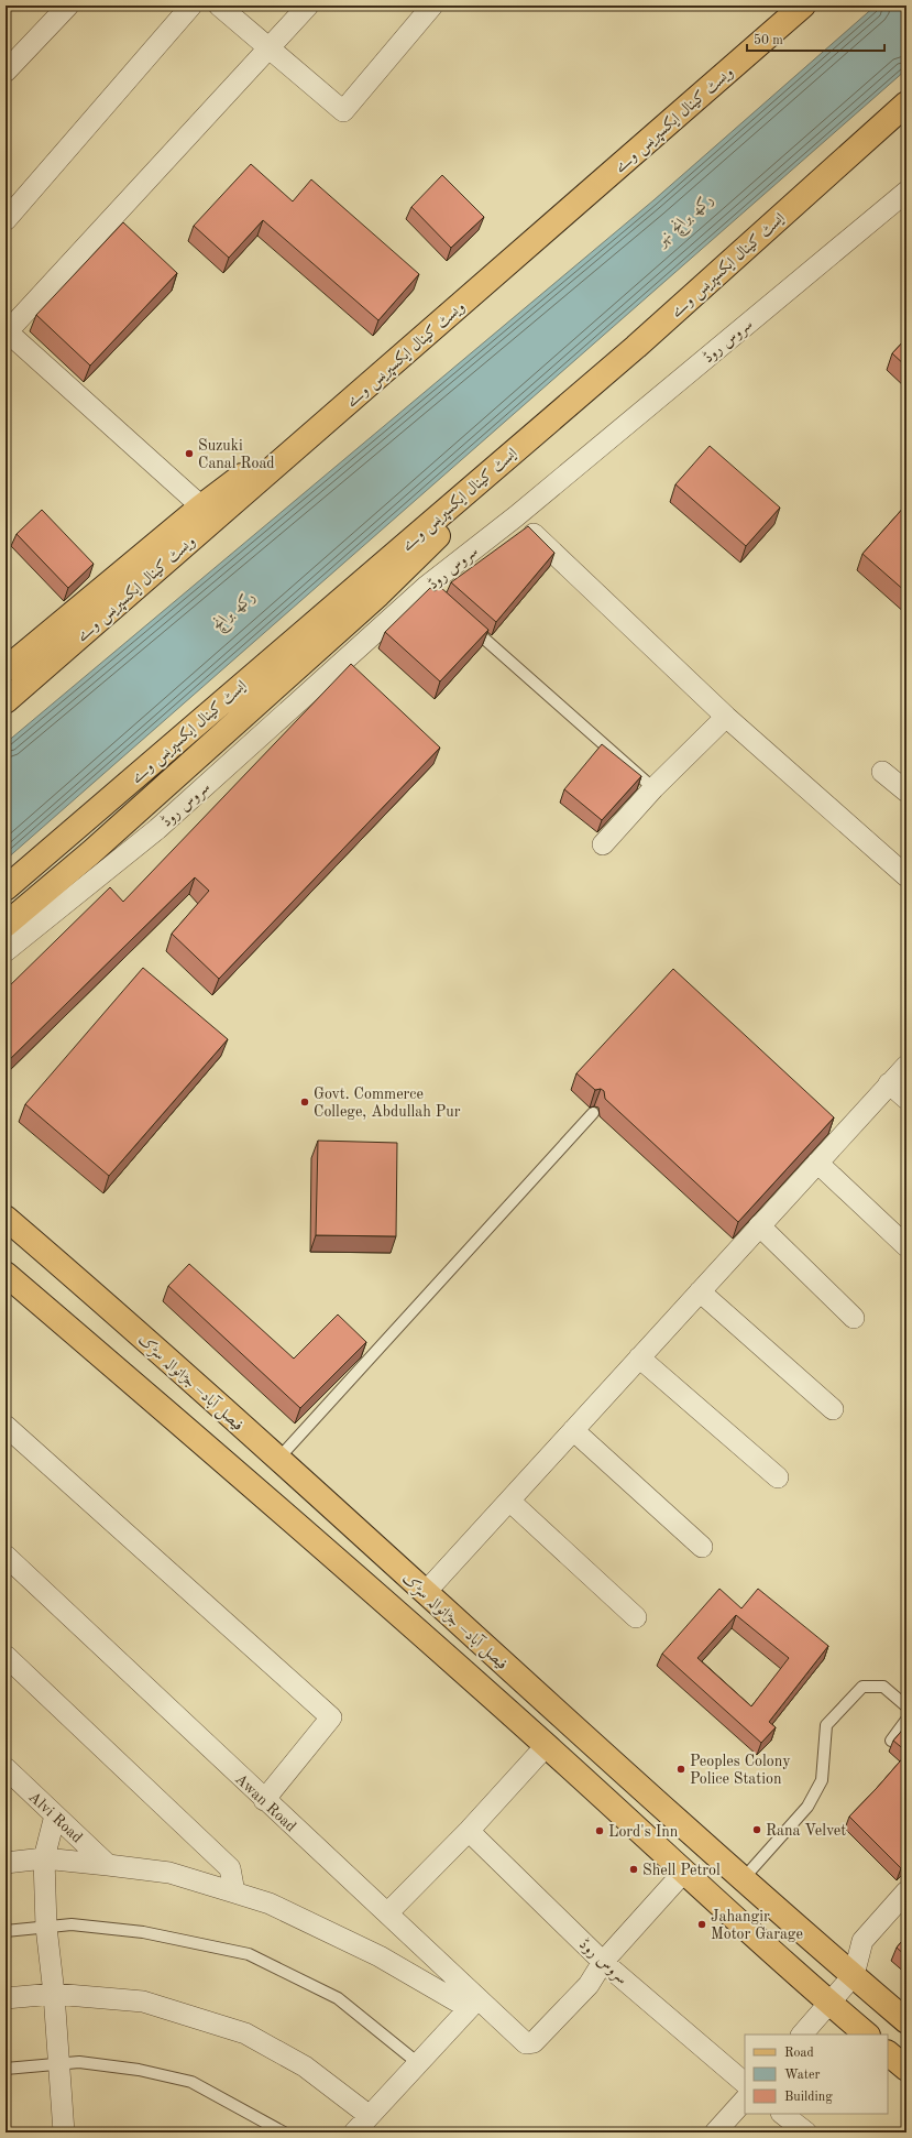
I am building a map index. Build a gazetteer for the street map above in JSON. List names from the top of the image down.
{
  "streets": {
    "main road": ["ویسٹ کینال ایکسپریس وے", "ایسٹ کینال ایکسپریس وے", "فیصل آباد– جڑانوالہ سڑک"],
    "street": ["سروس روڈ", "Awan Road", "Alvi Road"]
  },
  "crossings": [
    ["سروس روڈ", "Awan Road"]
  ],
  "water": ["رکھ برانچ نہر", "رکھ برانچ"],
  "places": [
    "Suzuki Canal Road",
    "Govt. Commerce College, Abdullah Pur",
    "Peoples Colony Police Station",
    "Rana Velvet",
    "Lord's Inn",
    "Shell Petrol",
    "Jahangir Motor Garage"
  ],
  "legend": ["Road", "Water", "Building"],
  "scale_bar": "50 m"
}
